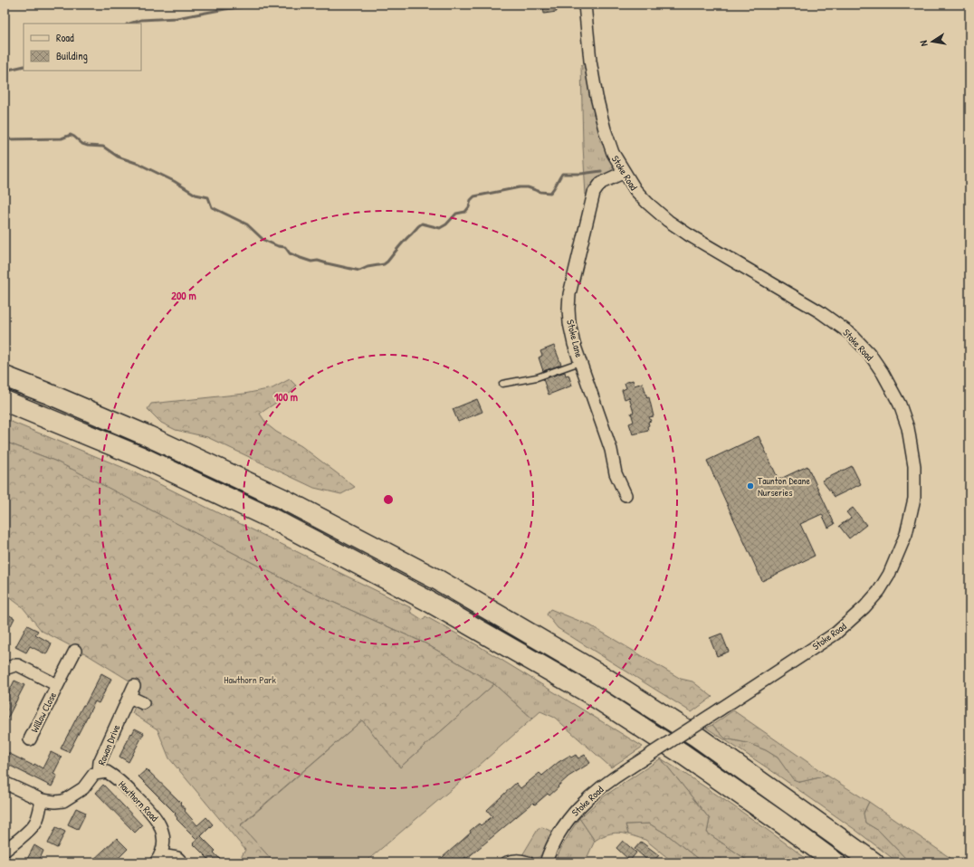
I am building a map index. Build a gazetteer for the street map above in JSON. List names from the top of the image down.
{
  "streets": {
    "street": [
      "Stoke Road",
      "Stoke Lane",
      "Willow Close",
      "Rowan Drive",
      "Hawthorn Road"
    ]
  },
  "crossings": [
    ["Stoke Road", "Stoke Lane"],
    ["Rowan Drive", "Hawthorn Road"]
  ],
  "parks": ["Hawthorn Park"],
  "places": ["Taunton Deane Nurseries"],
  "legend": ["Road", "Building"],
  "north": "left",
  "rings": ["200 m", "100 m"]
}
